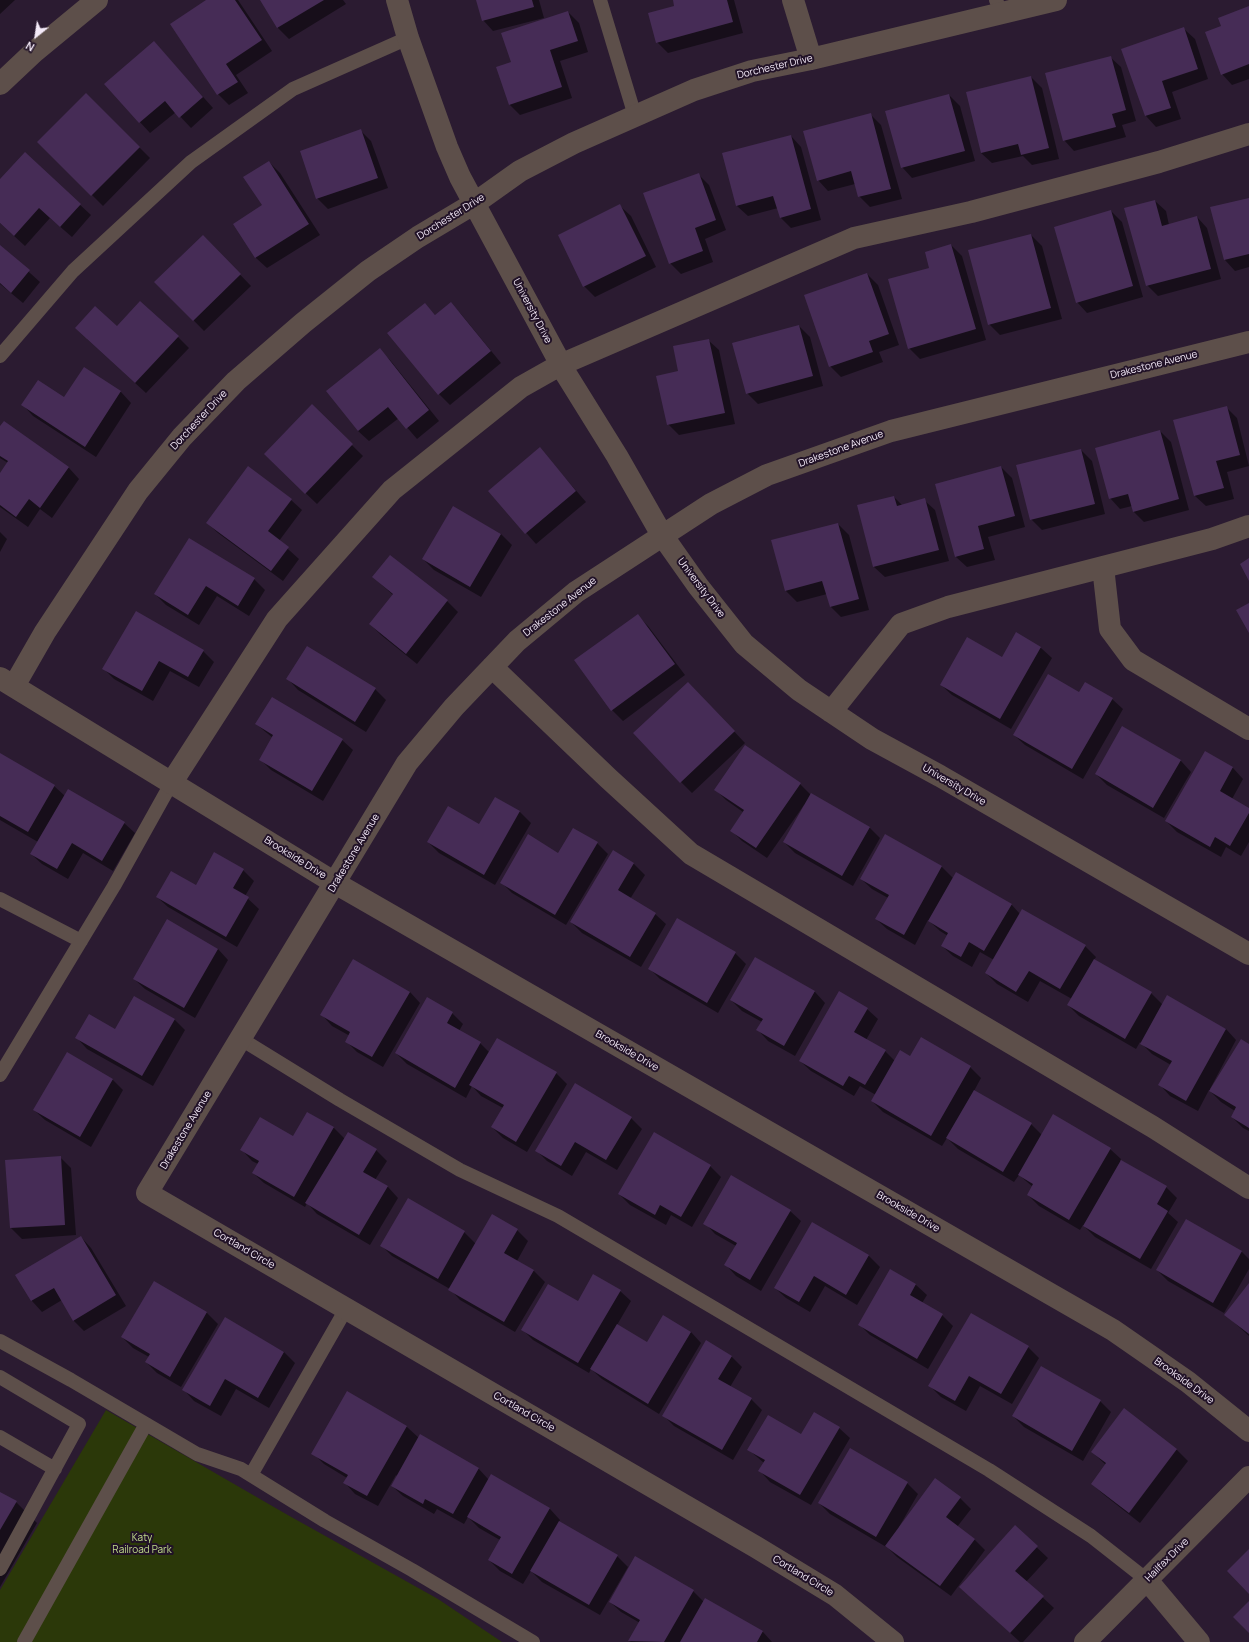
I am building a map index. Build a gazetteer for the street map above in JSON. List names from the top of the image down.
{
  "streets": {
    "street": [
      "Dorchester Drive",
      "University Drive",
      "Drakestone Avenue",
      "Brookside Drive",
      "Cortland Circle",
      "Hailfax Drive"
    ]
  },
  "crossings": [
    ["Dorchester Drive", "University Drive"],
    ["Dorchester Drive", "Brookside Drive"],
    ["University Drive", "Drakestone Avenue"],
    ["Drakestone Avenue", "Brookside Drive"],
    ["Drakestone Avenue", "Cortland Circle"]
  ],
  "parks": ["Katy Railroad Park"],
  "north": "bottom left"
}
